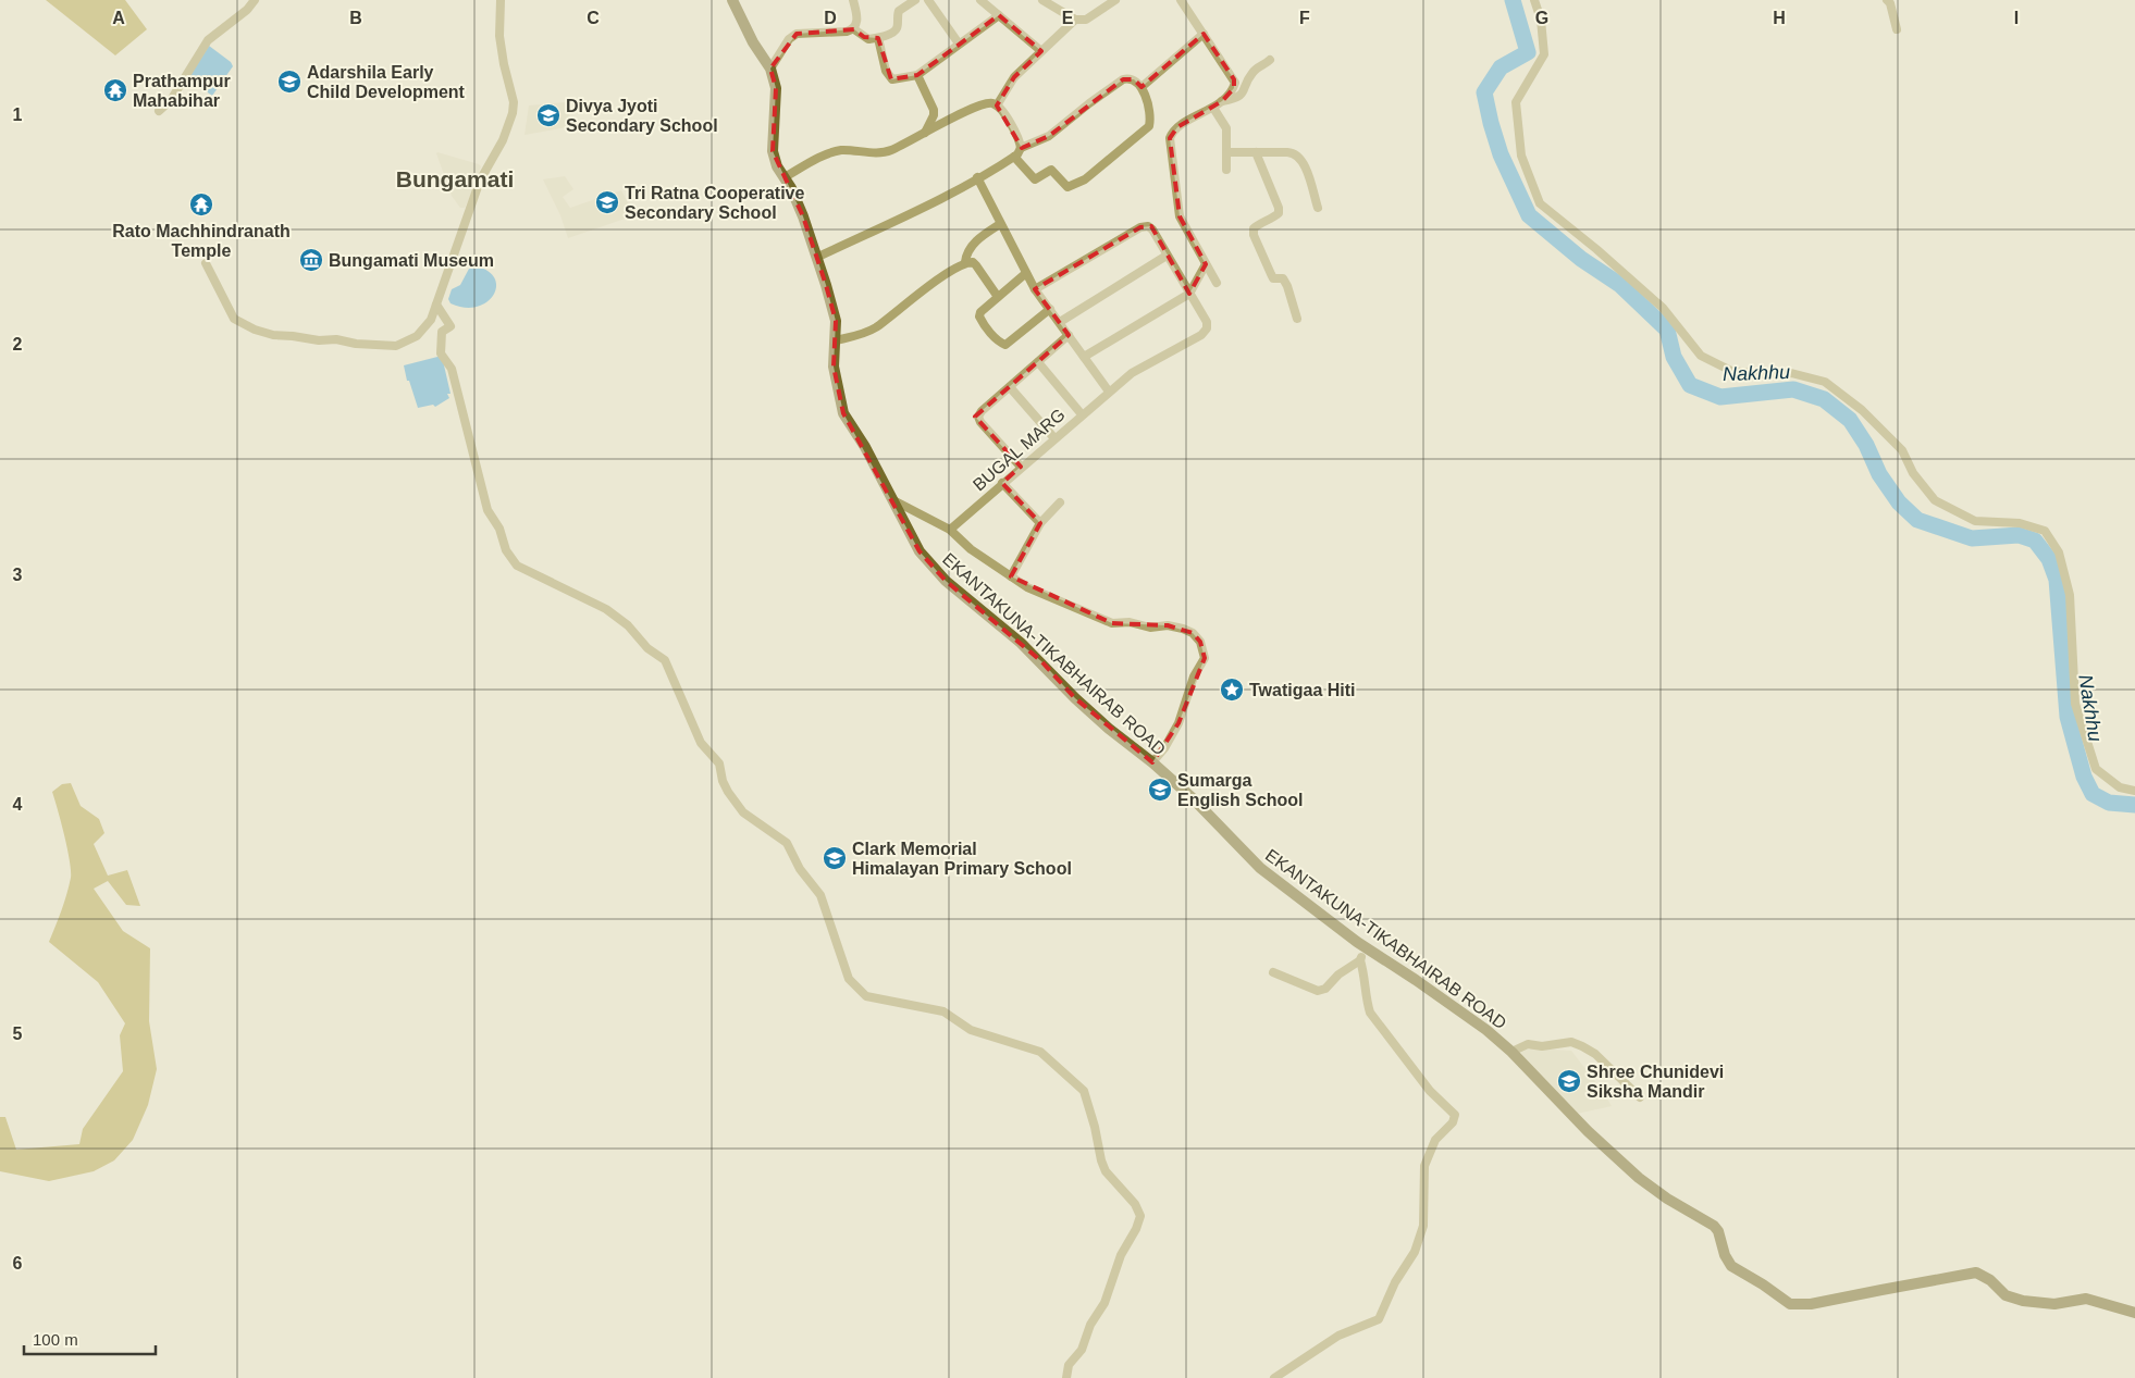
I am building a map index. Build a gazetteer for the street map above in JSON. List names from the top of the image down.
{
  "streets": {
    "main road": ["EKANTAKUNA-TIKABHAIRAB ROAD"],
    "street": ["BUGAL MARG"]
  },
  "districts": ["Bungamati"],
  "water": ["Nakhhu"],
  "places": {
    "school or university": [
      "Adarshila Early Child Development",
      "Divya Jyoti Secondary School",
      "Tri Ratna Cooperative Secondary School",
      "Sumarga English School",
      "Clark Memorial Himalayan Primary School",
      "Shree Chunidevi Siksha Mandir"
    ],
    "temple": ["Prathampur Mahabihar", "Rato Machhindranath Temple"],
    "museum": ["Bungamati Museum"],
    "place": ["Twatigaa Hiti"]
  },
  "scale_bar": "100 m",
  "grid": {
    "columns": [
      "A",
      "B",
      "C",
      "D",
      "E",
      "F",
      "G",
      "H",
      "I"
    ],
    "rows": [
      "1",
      "2",
      "3",
      "4",
      "5",
      "6"
    ]
  }
}
